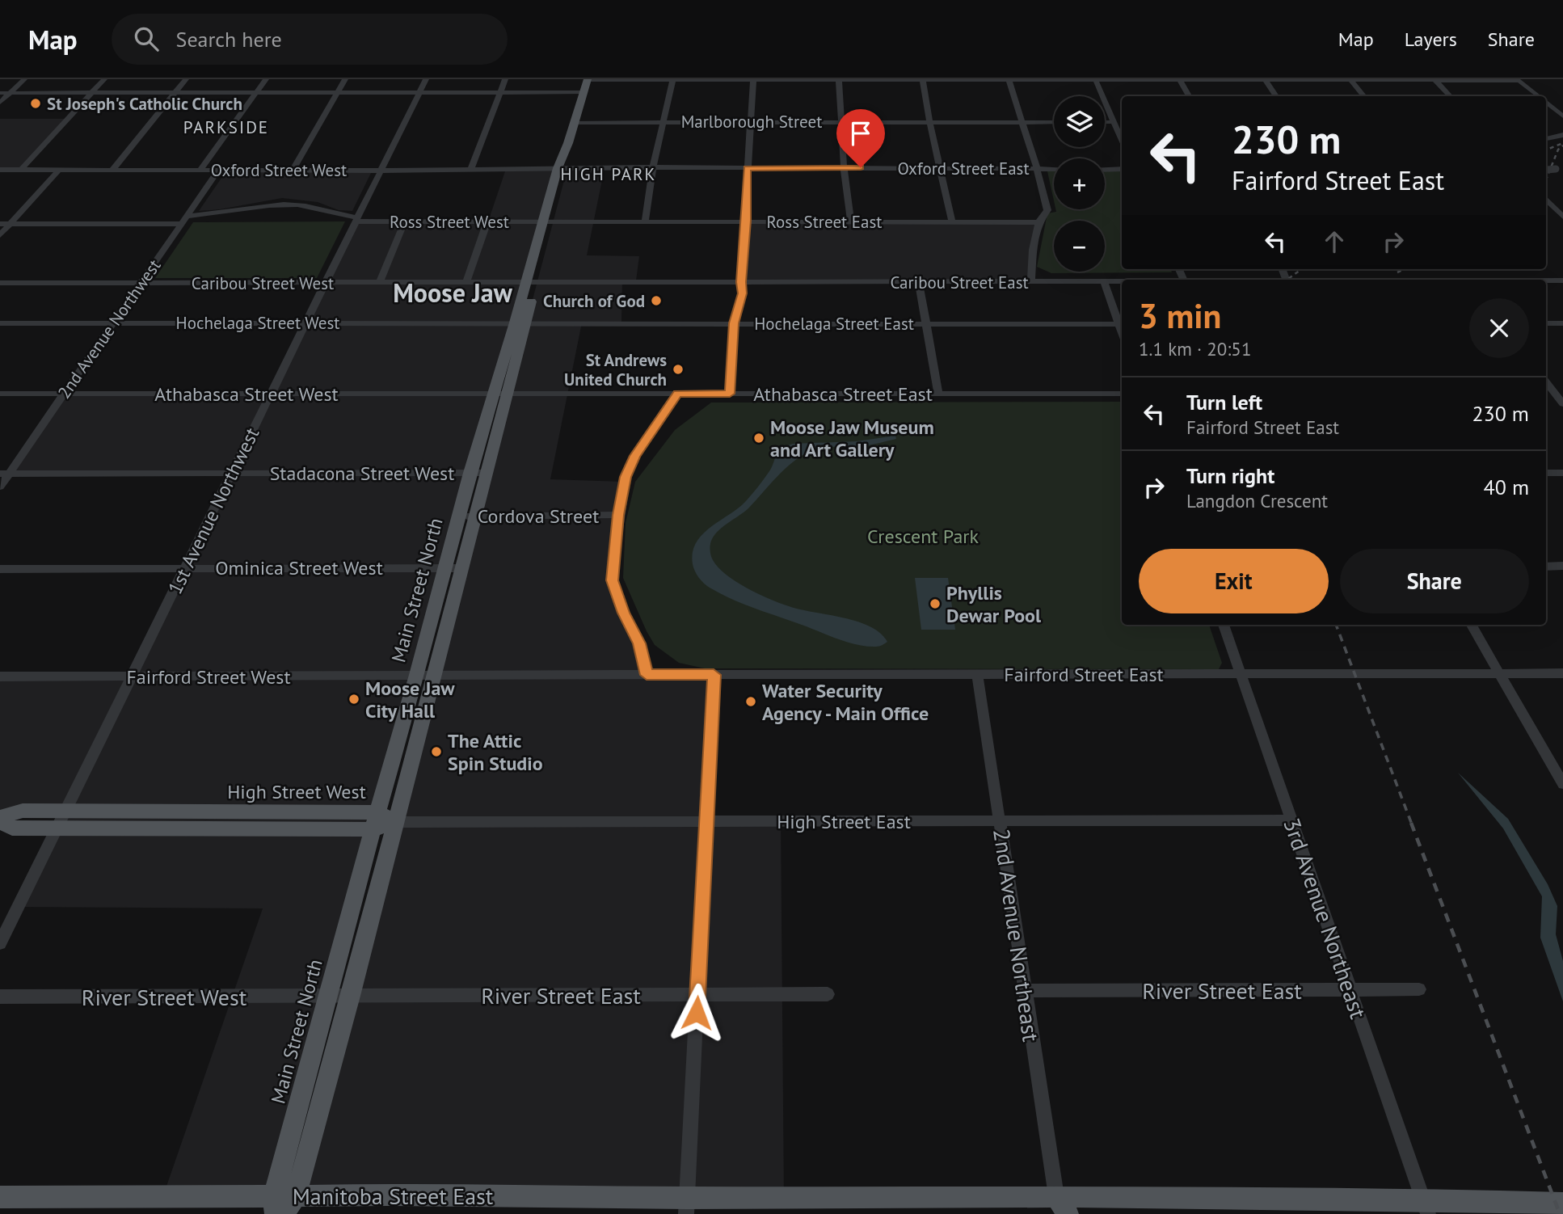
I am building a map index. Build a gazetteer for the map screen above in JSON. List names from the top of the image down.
{
  "streets": {
    "main road": ["Main Street North", "High Street West", "Manitoba Street East"],
    "street": [
      "Marlborough Street",
      "Oxford Street East",
      "Oxford Street West",
      "Ross Street West",
      "Ross Street East",
      "Caribou Street East",
      "Caribou Street West",
      "Hochelaga Street West",
      "Hochelaga Street East",
      "2nd Avenue Northwest",
      "Athabasca Street West",
      "Athabasca Street East",
      "Stadacona Street West",
      "1st Avenue Northwest",
      "Cordova Street",
      "Ominica Street West",
      "Fairford Street East",
      "Fairford Street West",
      "High Street East",
      "3rd Avenue Northeast",
      "2nd Avenue Northeast",
      "River Street East",
      "River Street West"
    ]
  },
  "crossings": [
    ["Marlborough Street", "Main Street North"],
    ["Oxford Street East", "Oxford Street West"],
    ["Oxford Street East", "Main Street North"],
    ["Oxford Street West", "2nd Avenue Northwest"],
    ["Oxford Street West", "1st Avenue Northwest"],
    ["Oxford Street West", "Main Street North"],
    ["Ross Street West", "Ross Street East"],
    ["Ross Street West", "2nd Avenue Northwest"],
    ["Ross Street West", "1st Avenue Northwest"],
    ["Ross Street West", "Main Street North"],
    ["Ross Street East", "Main Street North"],
    ["Caribou Street East", "Caribou Street West"],
    ["Caribou Street East", "Main Street North"],
    ["Caribou Street West", "2nd Avenue Northwest"],
    ["Caribou Street West", "1st Avenue Northwest"],
    ["Caribou Street West", "Main Street North"],
    ["Hochelaga Street West", "Hochelaga Street East"],
    ["Hochelaga Street West", "2nd Avenue Northwest"],
    ["Hochelaga Street West", "1st Avenue Northwest"],
    ["Hochelaga Street West", "Main Street North"],
    ["Hochelaga Street East", "Main Street North"],
    ["2nd Avenue Northwest", "Athabasca Street West"],
    ["2nd Avenue Northwest", "Stadacona Street West"],
    ["Athabasca Street West", "Athabasca Street East"],
    ["Athabasca Street West", "1st Avenue Northwest"],
    ["Athabasca Street West", "Main Street North"],
    ["Athabasca Street East", "Main Street North"],
    ["Stadacona Street West", "1st Avenue Northwest"],
    ["Stadacona Street West", "Main Street North"],
    ["1st Avenue Northwest", "Ominica Street West"],
    ["1st Avenue Northwest", "Fairford Street West"],
    ["1st Avenue Northwest", "High Street West"],
    ["Cordova Street", "Main Street North"],
    ["Ominica Street West", "Main Street North"],
    ["Main Street North", "Fairford Street East"],
    ["Main Street North", "Fairford Street West"],
    ["Main Street North", "High Street West"],
    ["Main Street North", "High Street East"],
    ["Main Street North", "River Street East"],
    ["Main Street North", "River Street West"],
    ["Main Street North", "Manitoba Street East"],
    ["Fairford Street East", "Fairford Street West"],
    ["Fairford Street East", "3rd Avenue Northeast"],
    ["Fairford Street East", "2nd Avenue Northeast"],
    ["High Street West", "High Street East"],
    ["High Street East", "3rd Avenue Northeast"],
    ["High Street East", "2nd Avenue Northeast"],
    ["3rd Avenue Northeast", "River Street East"],
    ["3rd Avenue Northeast", "Manitoba Street East"],
    ["2nd Avenue Northeast", "River Street East"],
    ["2nd Avenue Northeast", "Manitoba Street East"],
    ["River Street East", "River Street West"]
  ],
  "districts": ["PARKSIDE", "HIGH PARK", "Moose Jaw"],
  "parks": ["Crescent Park"],
  "places": [
    "St Joseph's Catholic Church",
    "Church of God",
    "St Andrews United Church",
    "Moose Jaw Museum and Art Gallery",
    "Phyllis Dewar Pool",
    "Moose Jaw City Hall",
    "Water Security Agency - Main Office",
    "The Attic Spin Studio"
  ],
  "page": {
    "header": "Map",
    "search": "Search here",
    "nav": ["Map", "Layers", "Share"],
    "map_buttons": ["+", "−"],
    "turn": ["230 m", "Fairford Street East"],
    "heading": ["3 min", "1.1 km · 20:51"],
    "list": [
      {
        "name": "Turn left",
        "note": "Fairford Street East",
        "value": "230 m"
      },
      {
        "name": "Turn right",
        "note": "Langdon Crescent",
        "value": "40 m"
      }
    ],
    "buttons": ["Exit", "Share"]
  }
}
